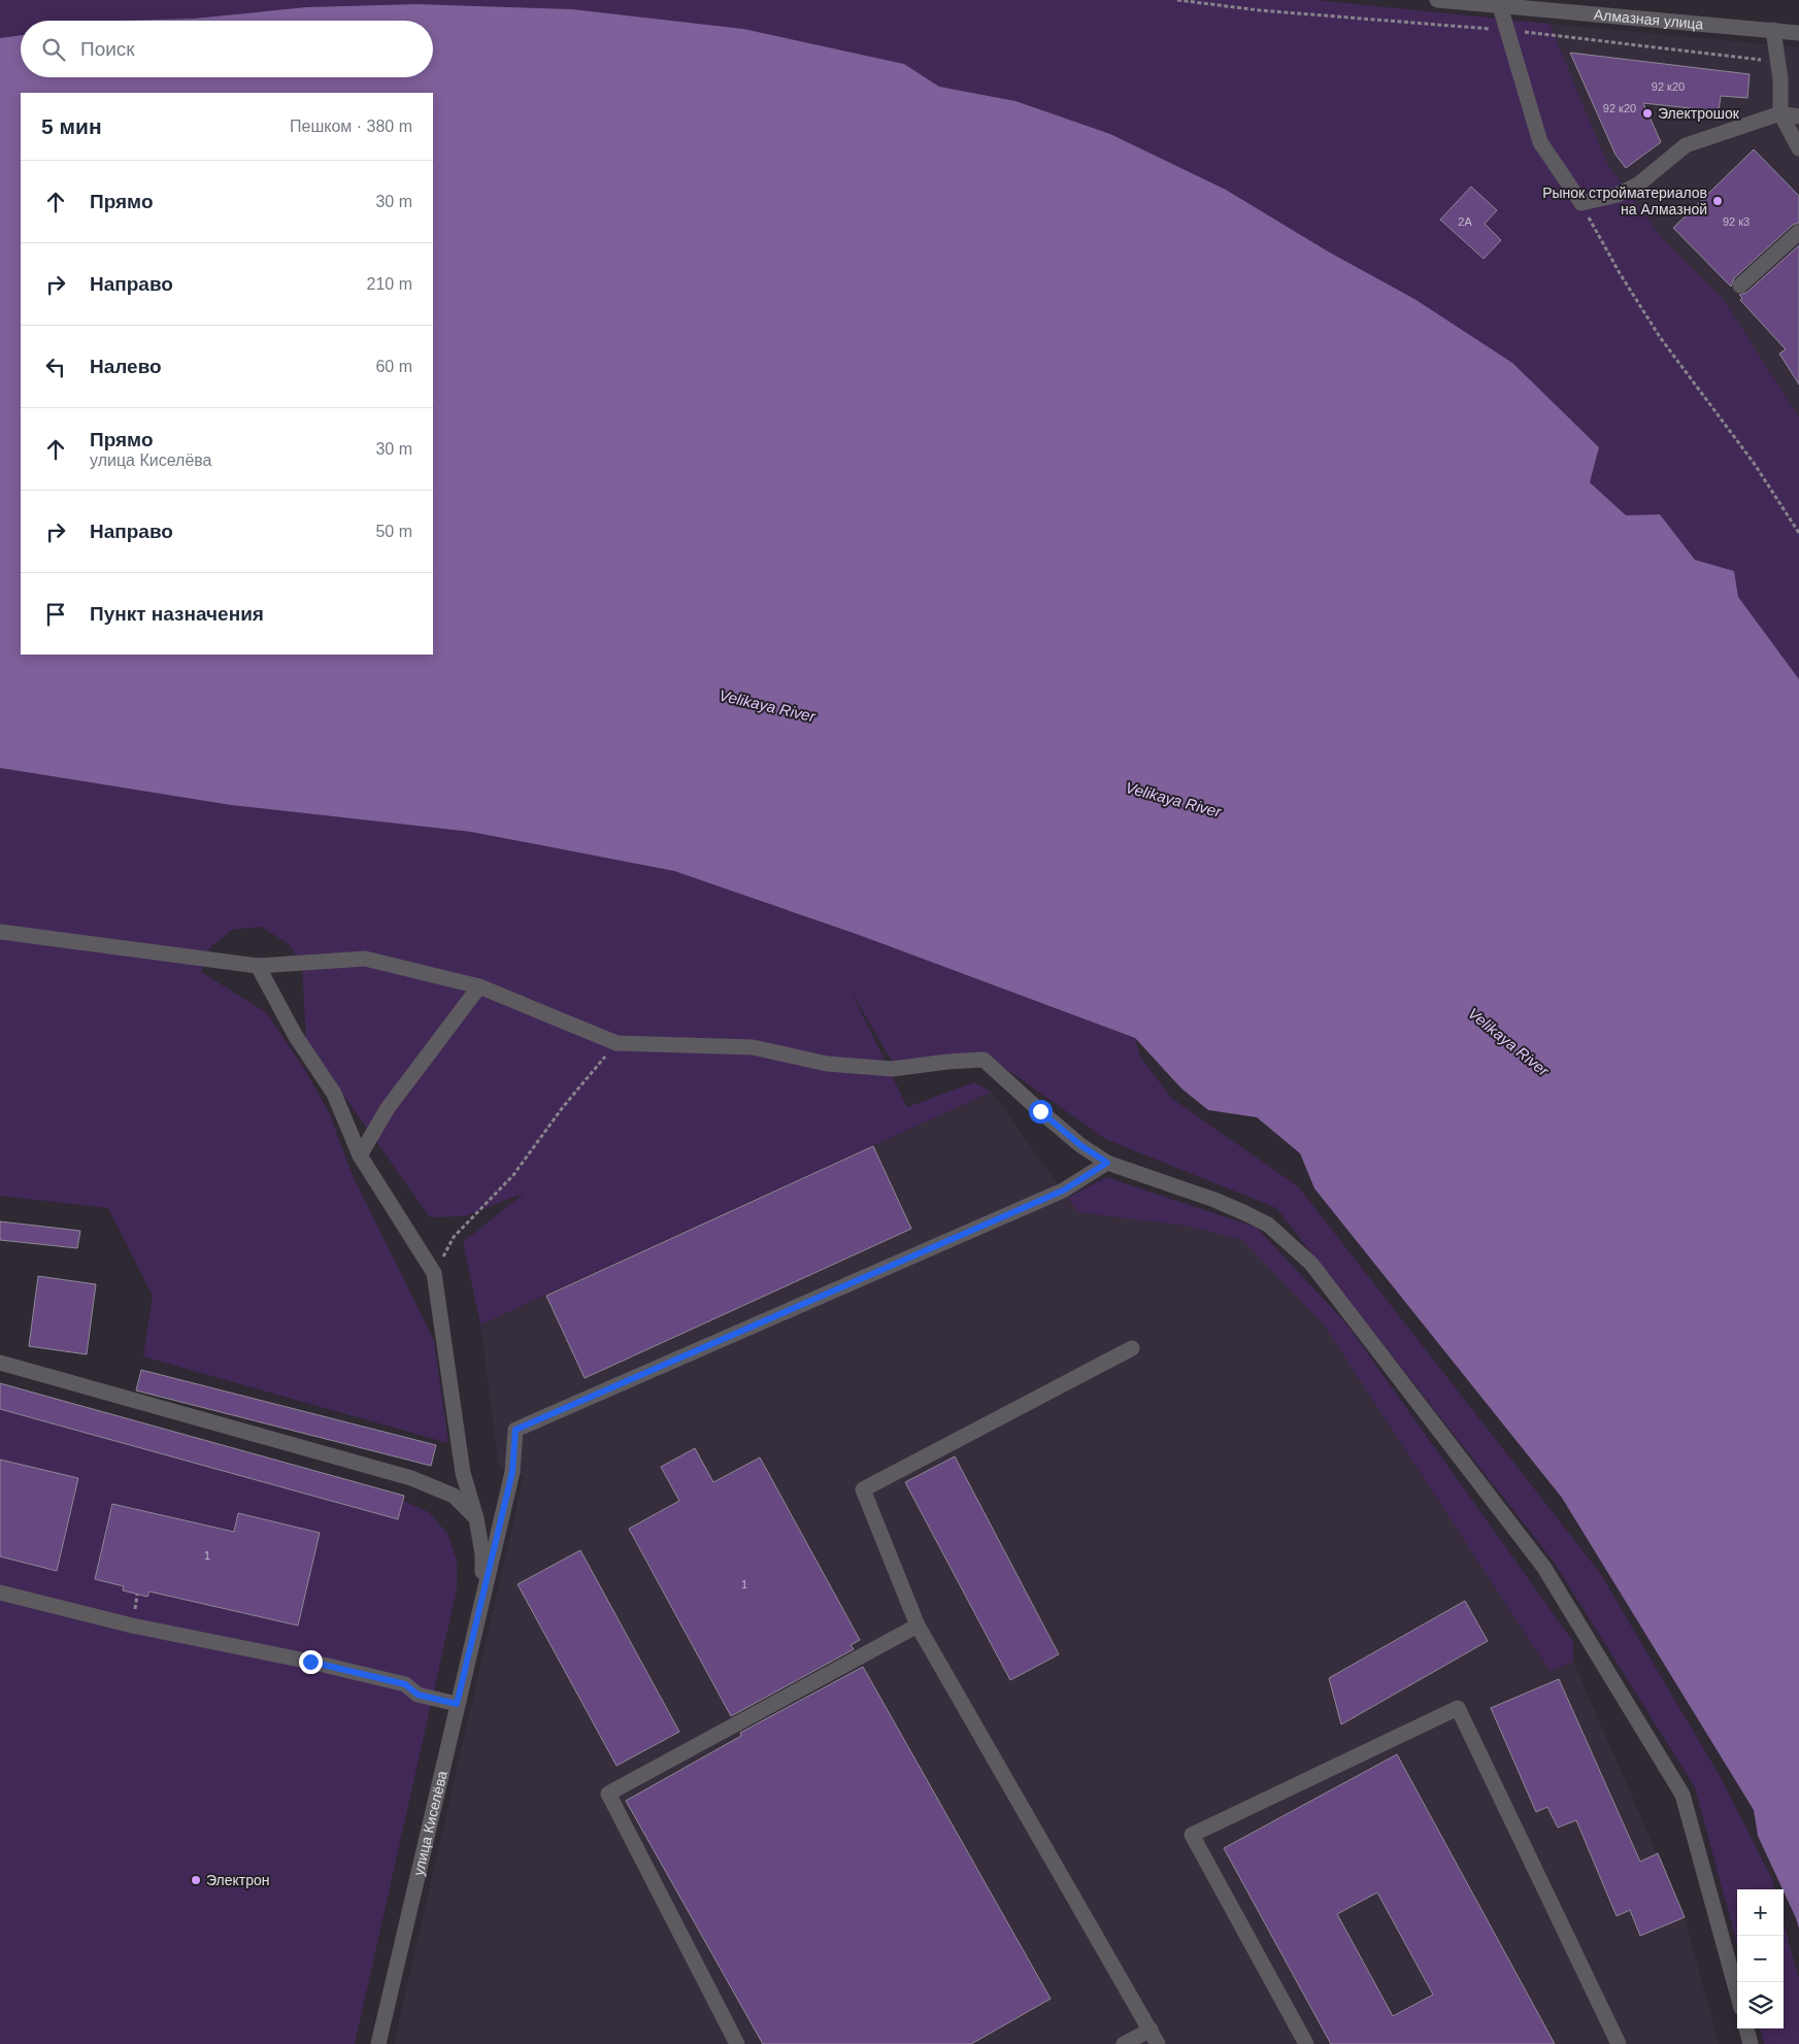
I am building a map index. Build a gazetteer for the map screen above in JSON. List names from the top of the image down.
{
  "streets": {
    "street": ["Алмазная улица", "улица Киселёва"]
  },
  "water": ["Velikaya River"],
  "places": ["Электрошок", "Рынок стройматериалов на Алмазной", "Электрон"],
  "house_numbers": [
    "92 к20",
    "92 к20",
    "2А",
    "92 к3",
    "1",
    "1"
  ],
  "page": {
    "search": "Поиск",
    "heading": ["5 мин", "Пешком · 380 m"],
    "list": [
      ["Прямо", "30 m"],
      ["Направо", "210 m"],
      ["Налево", "60 m"],
      ["Прямо", "улица Киселёва", "30 m"],
      ["Направо", "50 m"],
      "Пункт назначения"
    ],
    "map_buttons": ["+", "−"]
  }
}
